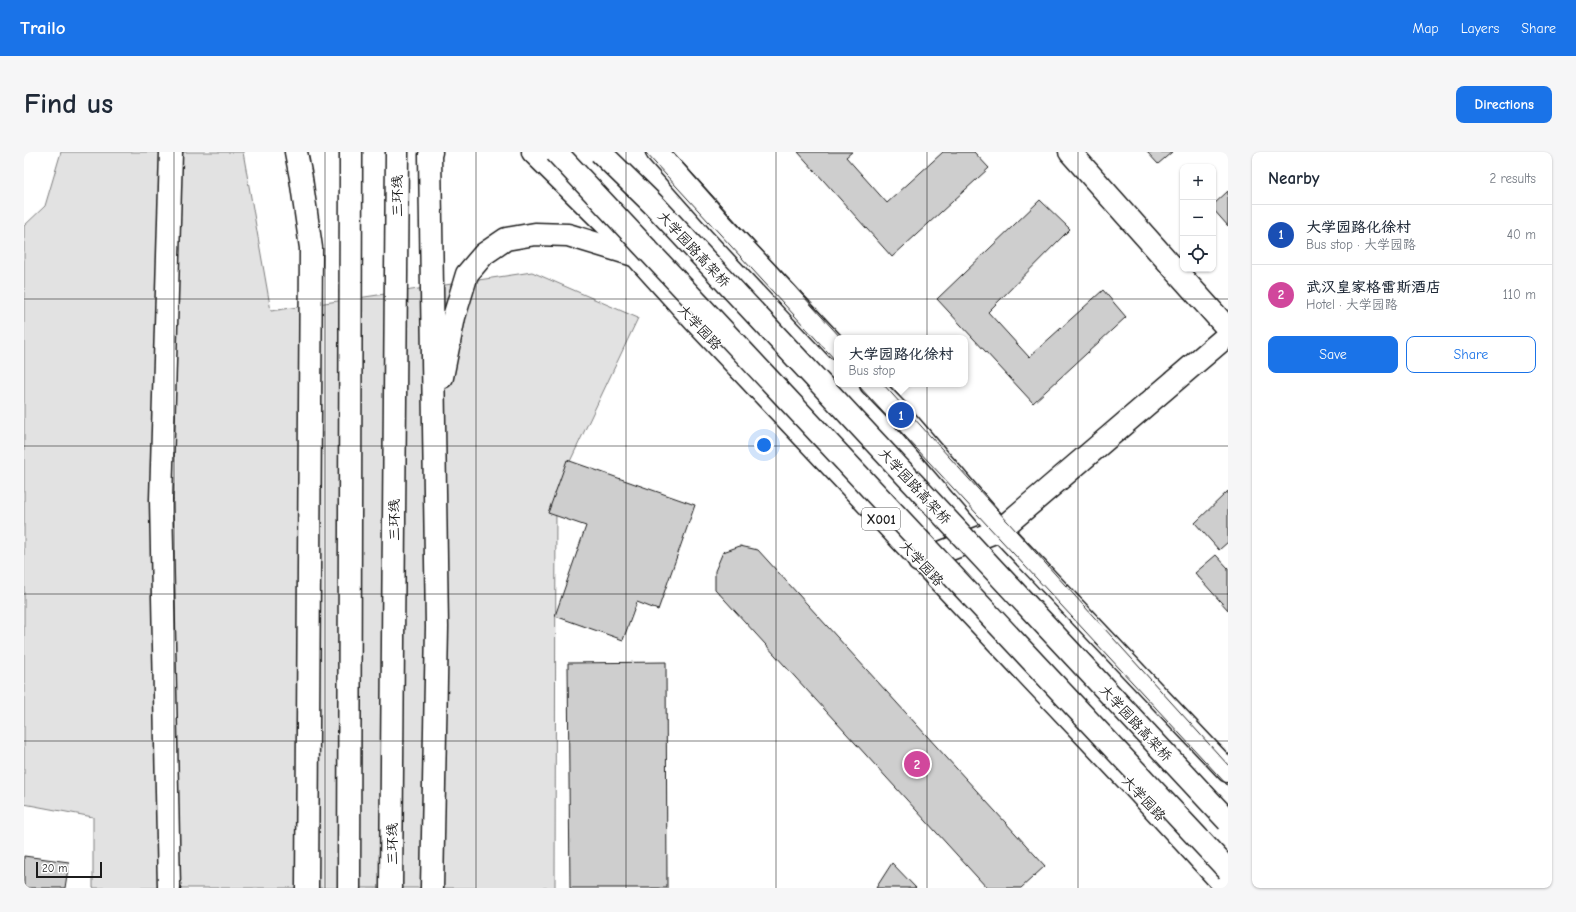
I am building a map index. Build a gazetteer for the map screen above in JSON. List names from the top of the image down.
{
  "streets": {
    "main road": [
      "三环线",
      "大学园路高架桥",
      "大学园路",
      "X001"
    ]
  },
  "scale_bar": "20 m",
  "page": {
    "header": "Trailo",
    "nav": ["Map", "Layers", "Share"],
    "buttons": [
      "Directions",
      ["Save", "Share"]
    ],
    "title": "Find us",
    "heading": ["Nearby", "2 results"],
    "map_buttons": ["+", "−"],
    "list": [
      {
        "mark": "1",
        "name": "大学园路化徐村",
        "note": "Bus stop · 大学园路",
        "value": "40 m"
      },
      {
        "mark": "2",
        "name": "武汉皇家格雷斯酒店",
        "note": "Hotel · 大学园路",
        "value": "110 m"
      }
    ],
    "popup": ["大学园路化徐村", "Bus stop"],
    "pins": ["1", "2"],
    "scale": "20 m"
  }
}
